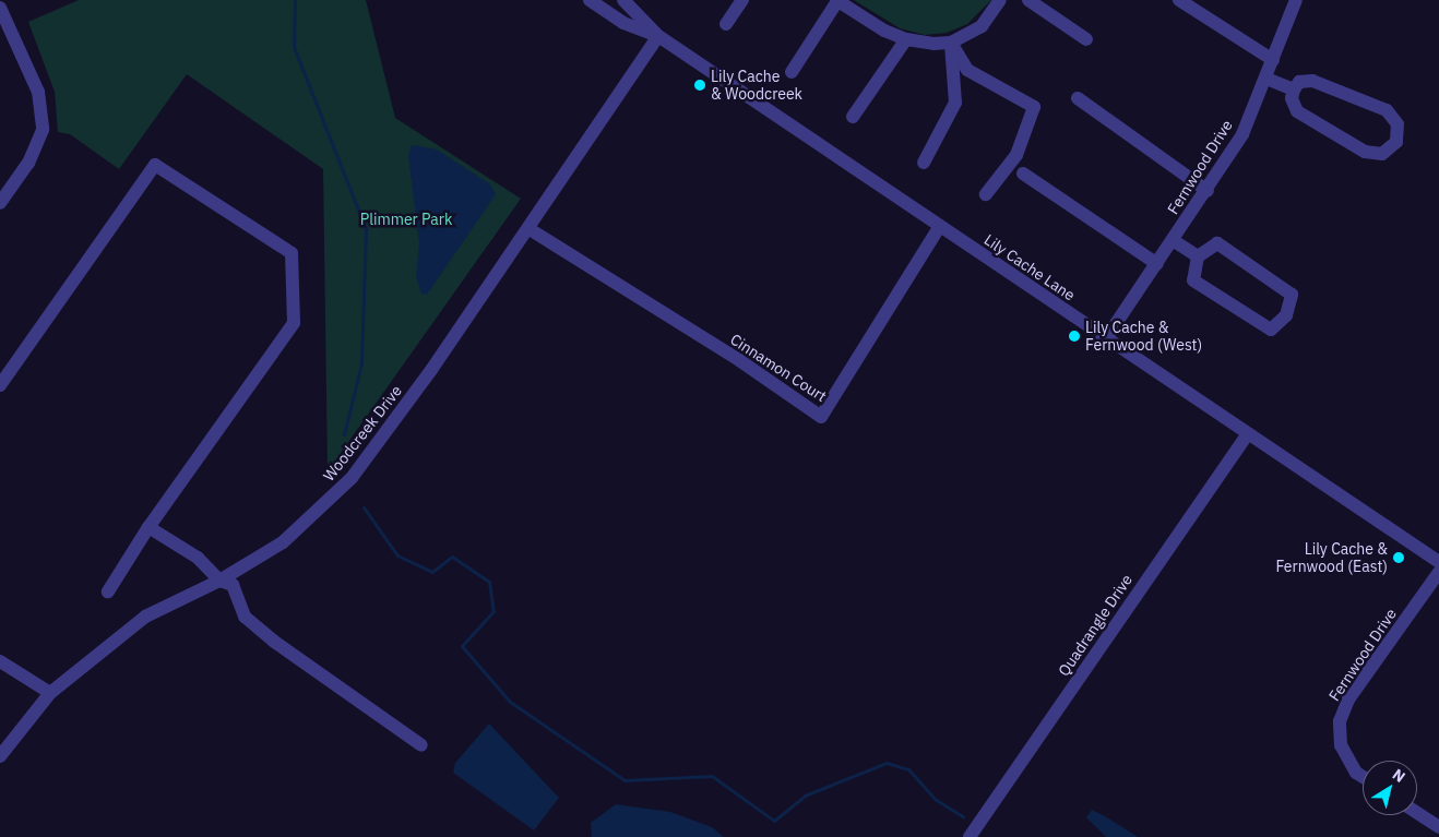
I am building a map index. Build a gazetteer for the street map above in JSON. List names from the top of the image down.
{
  "streets": {
    "street": [
      "Fernwood Drive",
      "Lily Cache Lane",
      "Cinnamon Court",
      "Woodcreek Drive",
      "Quadrangle Drive"
    ]
  },
  "crossings": [
    ["Fernwood Drive", "Lily Cache Lane"],
    ["Lily Cache Lane", "Cinnamon Court"],
    ["Lily Cache Lane", "Woodcreek Drive"],
    ["Lily Cache Lane", "Quadrangle Drive"],
    ["Cinnamon Court", "Woodcreek Drive"]
  ],
  "parks": ["Plimmer Park"],
  "places": ["Lily Cache & Woodcreek", "Lily Cache & Fernwood (West)", "Lily Cache & Fernwood (East)"],
  "north": "top right"
}
